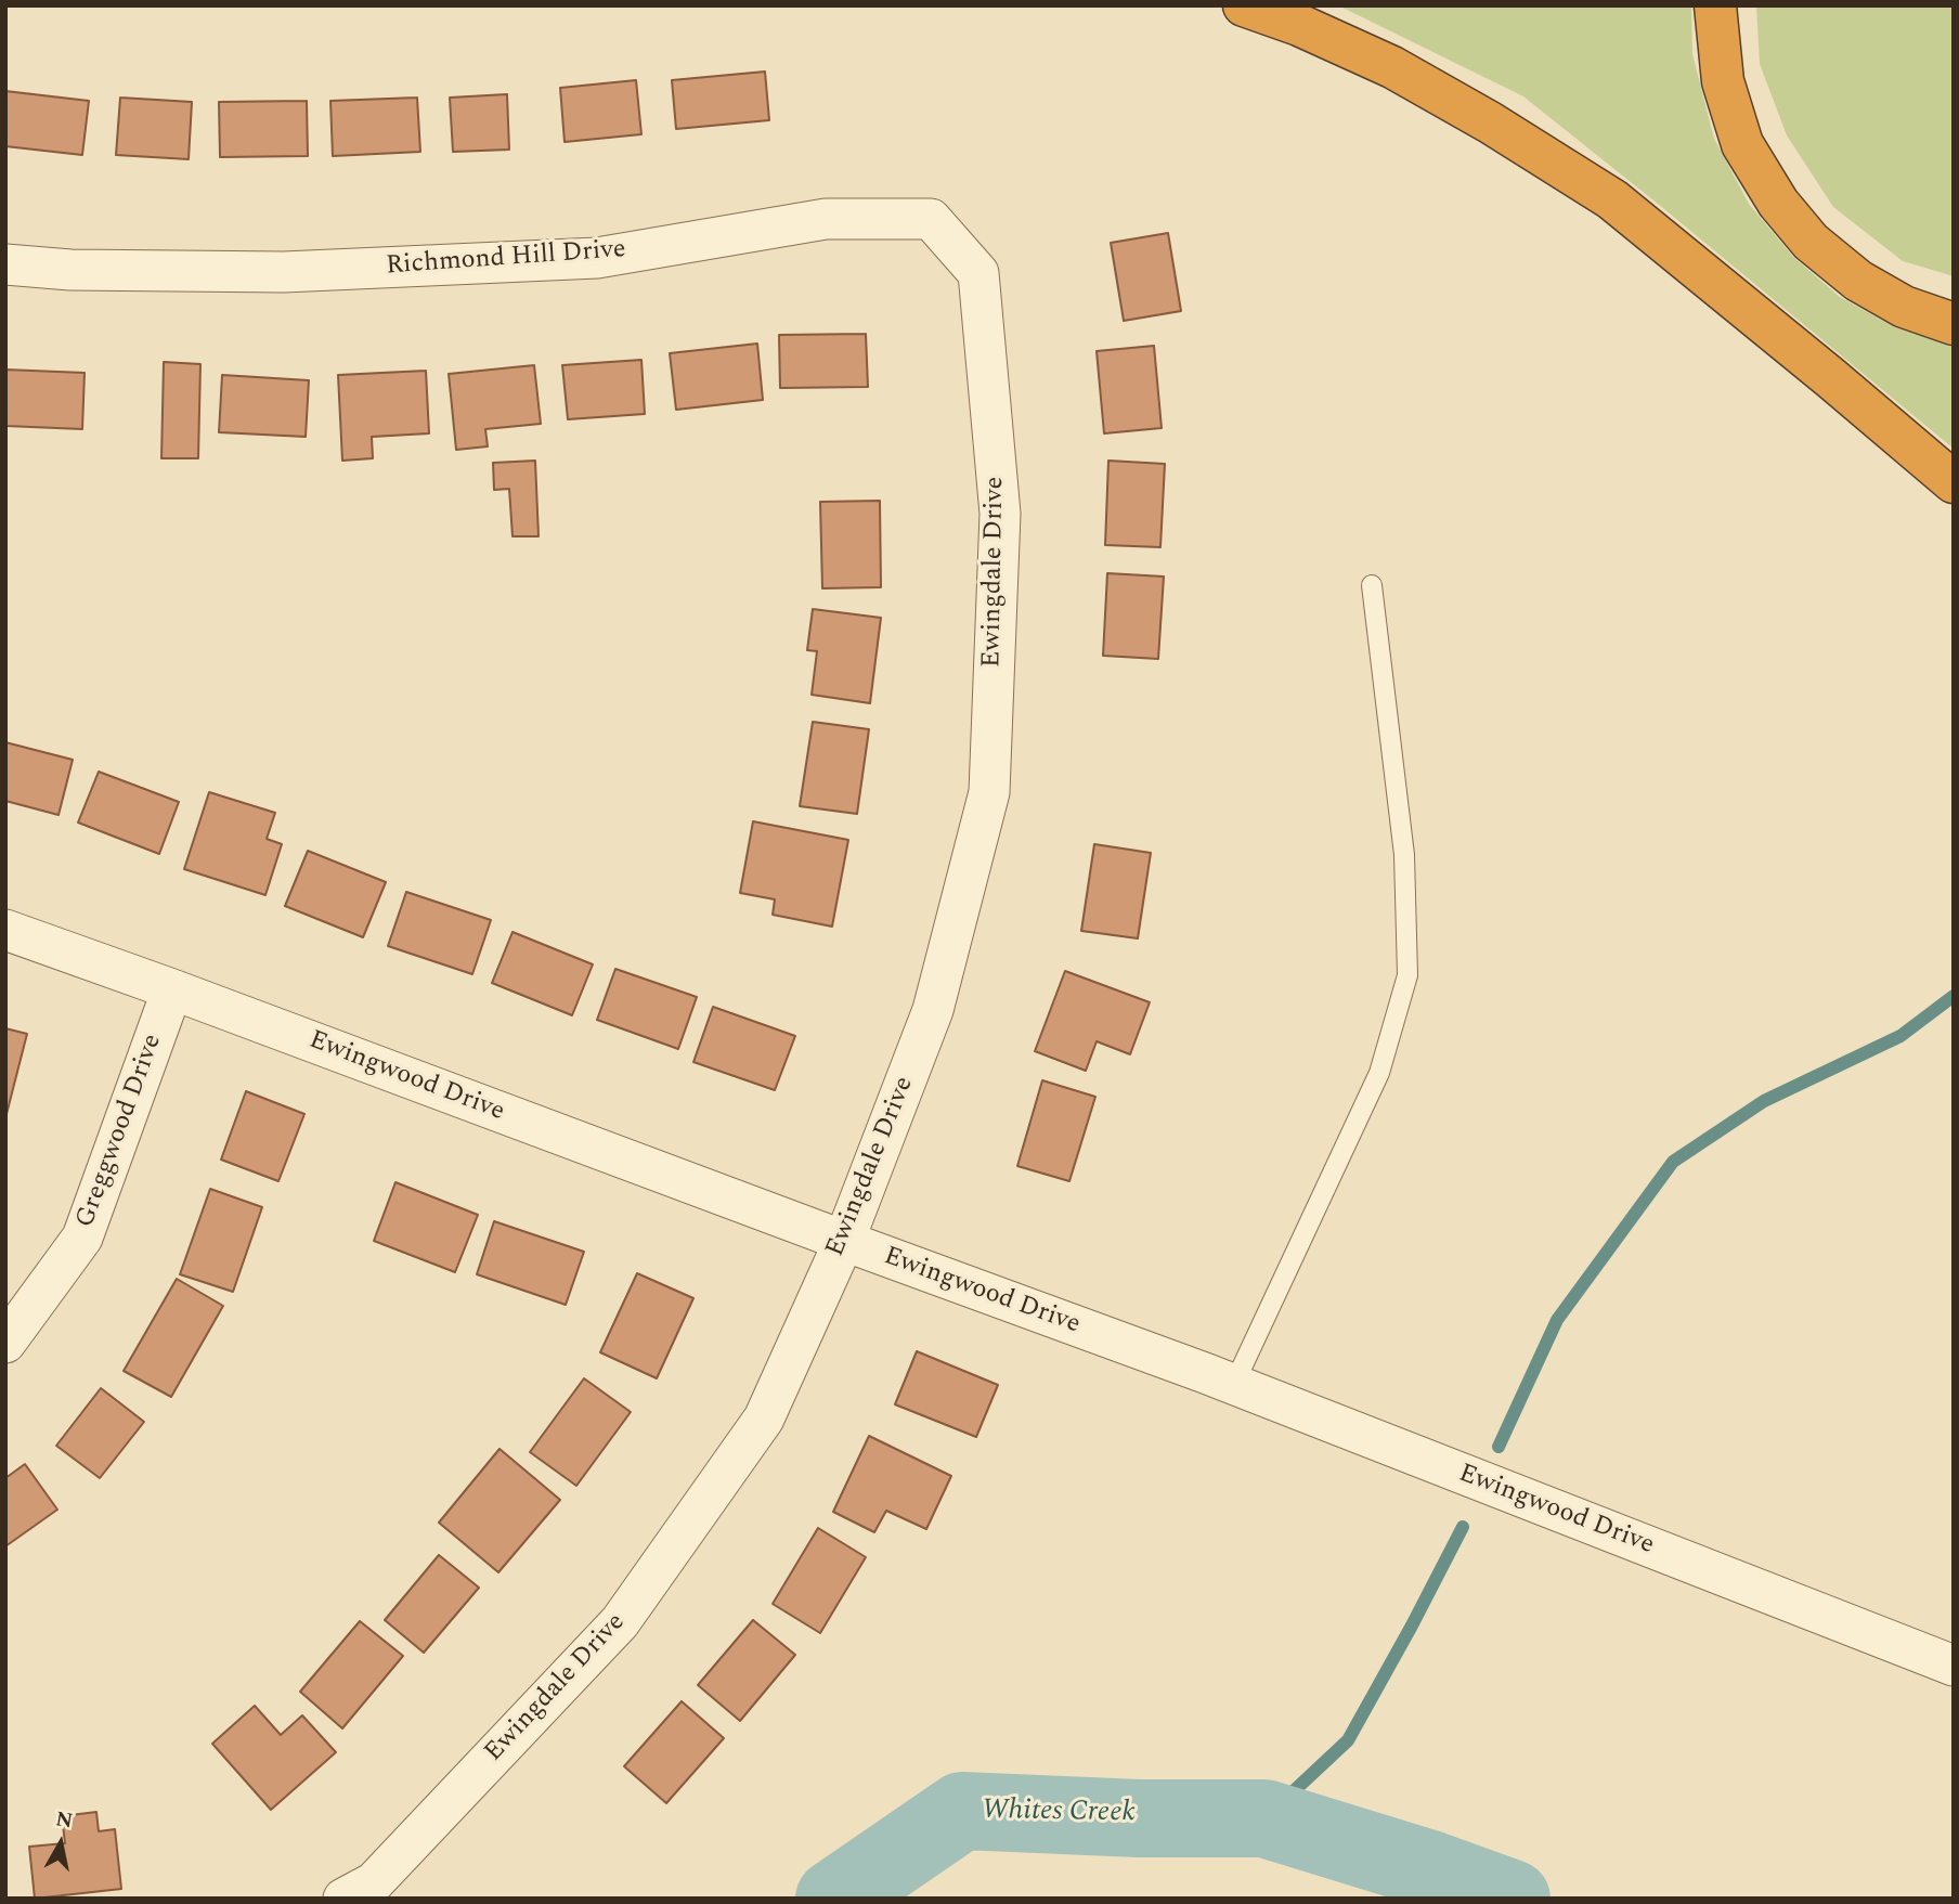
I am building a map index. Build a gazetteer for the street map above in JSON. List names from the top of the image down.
{
  "streets": {
    "street": [
      "Richmond Hill Drive",
      "Ewingdale Drive",
      "Ewingwood Drive",
      "Greggwood Drive"
    ]
  },
  "crossings": [
    ["Richmond Hill Drive", "Ewingdale Drive"],
    ["Ewingdale Drive", "Ewingwood Drive"],
    ["Ewingwood Drive", "Greggwood Drive"]
  ],
  "water": ["Whites Creek"],
  "north": "top"
}
